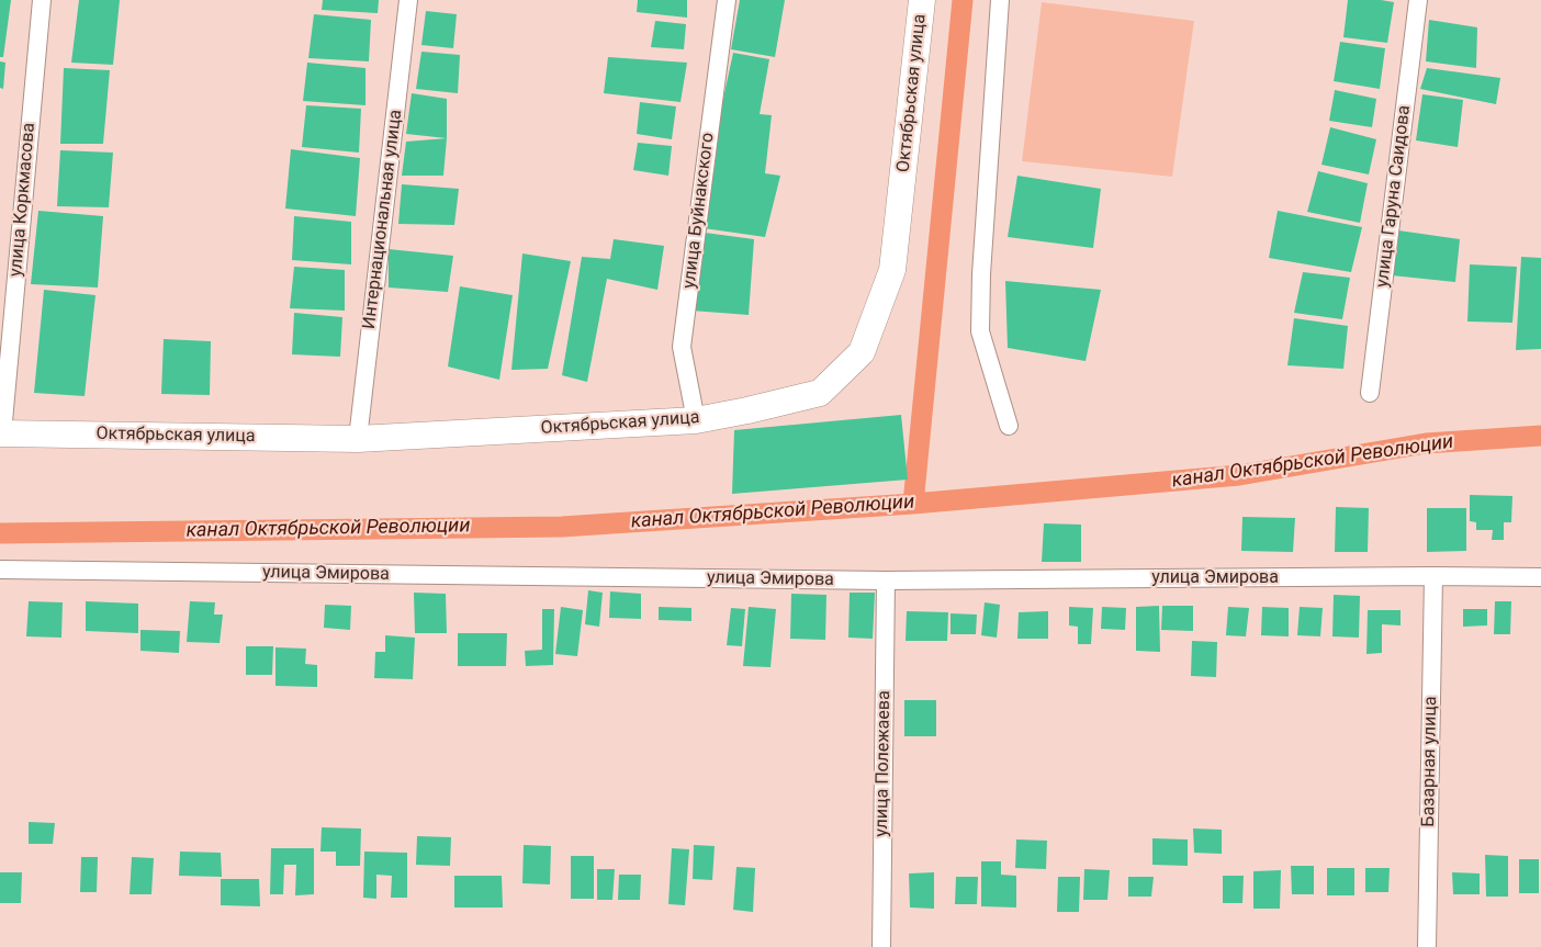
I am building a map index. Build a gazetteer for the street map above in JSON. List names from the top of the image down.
{
  "streets": {
    "street": [
      "Октябрьская улица",
      "улица Гаруна Саидова",
      "улица Коркмасова",
      "улица Буйнакского",
      "Интернациональная улица",
      "улица Эмирова",
      "Базарная улица",
      "улица Полежаева"
    ]
  },
  "crossings": [
    ["Октябрьская улица", "улица Коркмасова"],
    ["Октябрьская улица", "улица Буйнакского"],
    ["Октябрьская улица", "Интернациональная улица"],
    ["улица Эмирова", "Базарная улица"],
    ["улица Эмирова", "улица Полежаева"]
  ],
  "water": ["канал Октябрьской Революции"]
}
